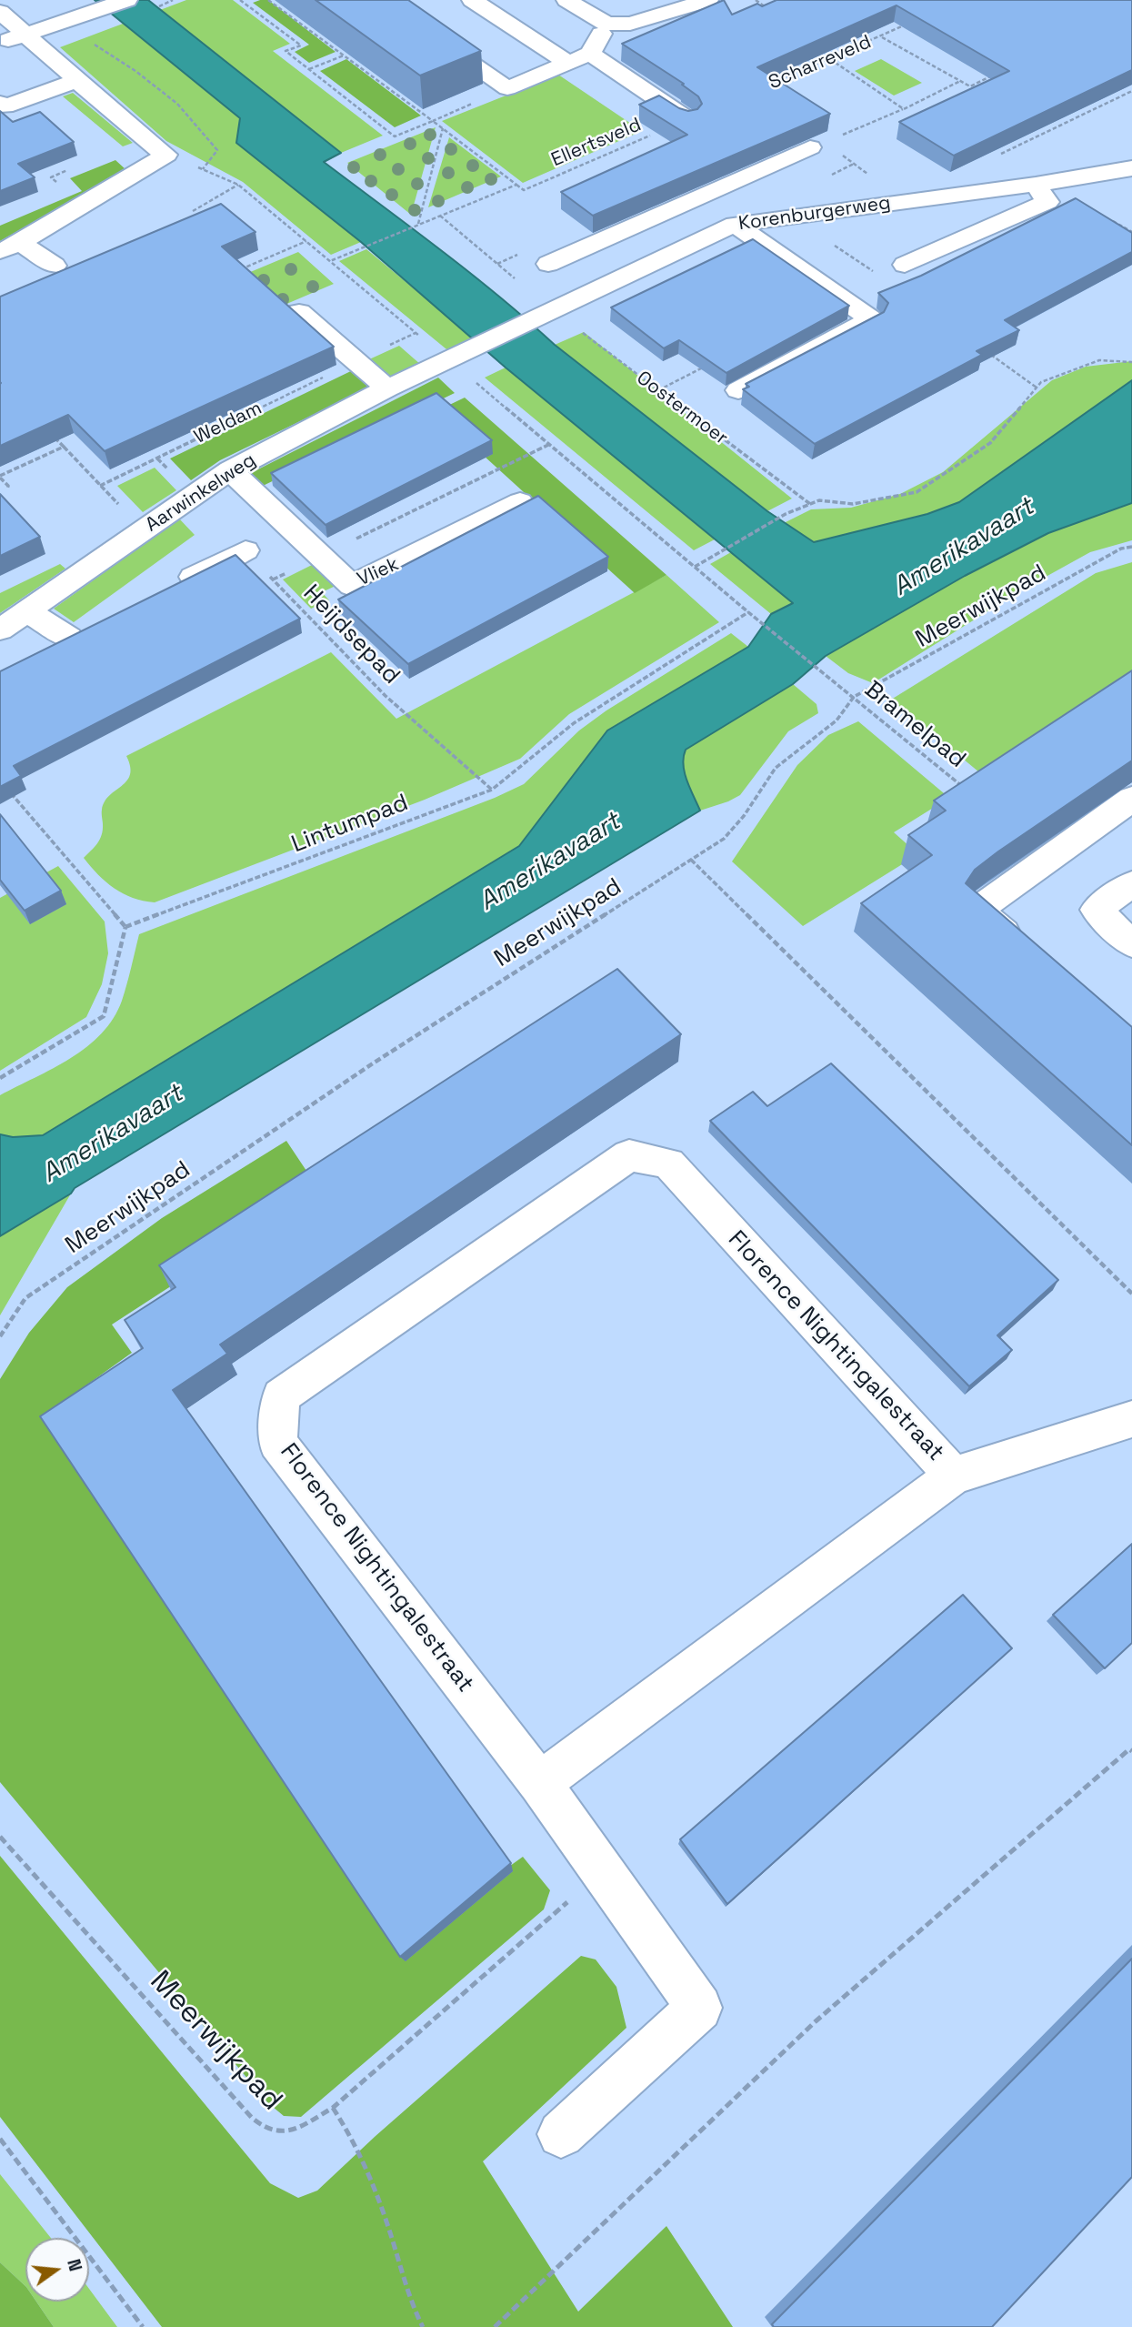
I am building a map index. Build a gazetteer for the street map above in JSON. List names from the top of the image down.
{
  "streets": {
    "street": [
      "Korenburgerweg",
      "Aarwinkelweg",
      "Vliek",
      "Florence Nightingalestraat"
    ],
    "path": [
      "Scharreveld",
      "Ellertsveld",
      "Oostermoer",
      "Weldam",
      "Meerwijkpad",
      "Heijdsepad",
      "Bramelpad",
      "Lintumpad"
    ]
  },
  "crossings": [
    ["Korenburgerweg", "Oostermoer"],
    ["Korenburgerweg", "Aarwinkelweg"],
    ["Aarwinkelweg", "Vliek"],
    ["Meerwijkpad", "Bramelpad"],
    ["Heijdsepad", "Lintumpad"]
  ],
  "water": ["Amerikavaart"],
  "north": "right"
}
